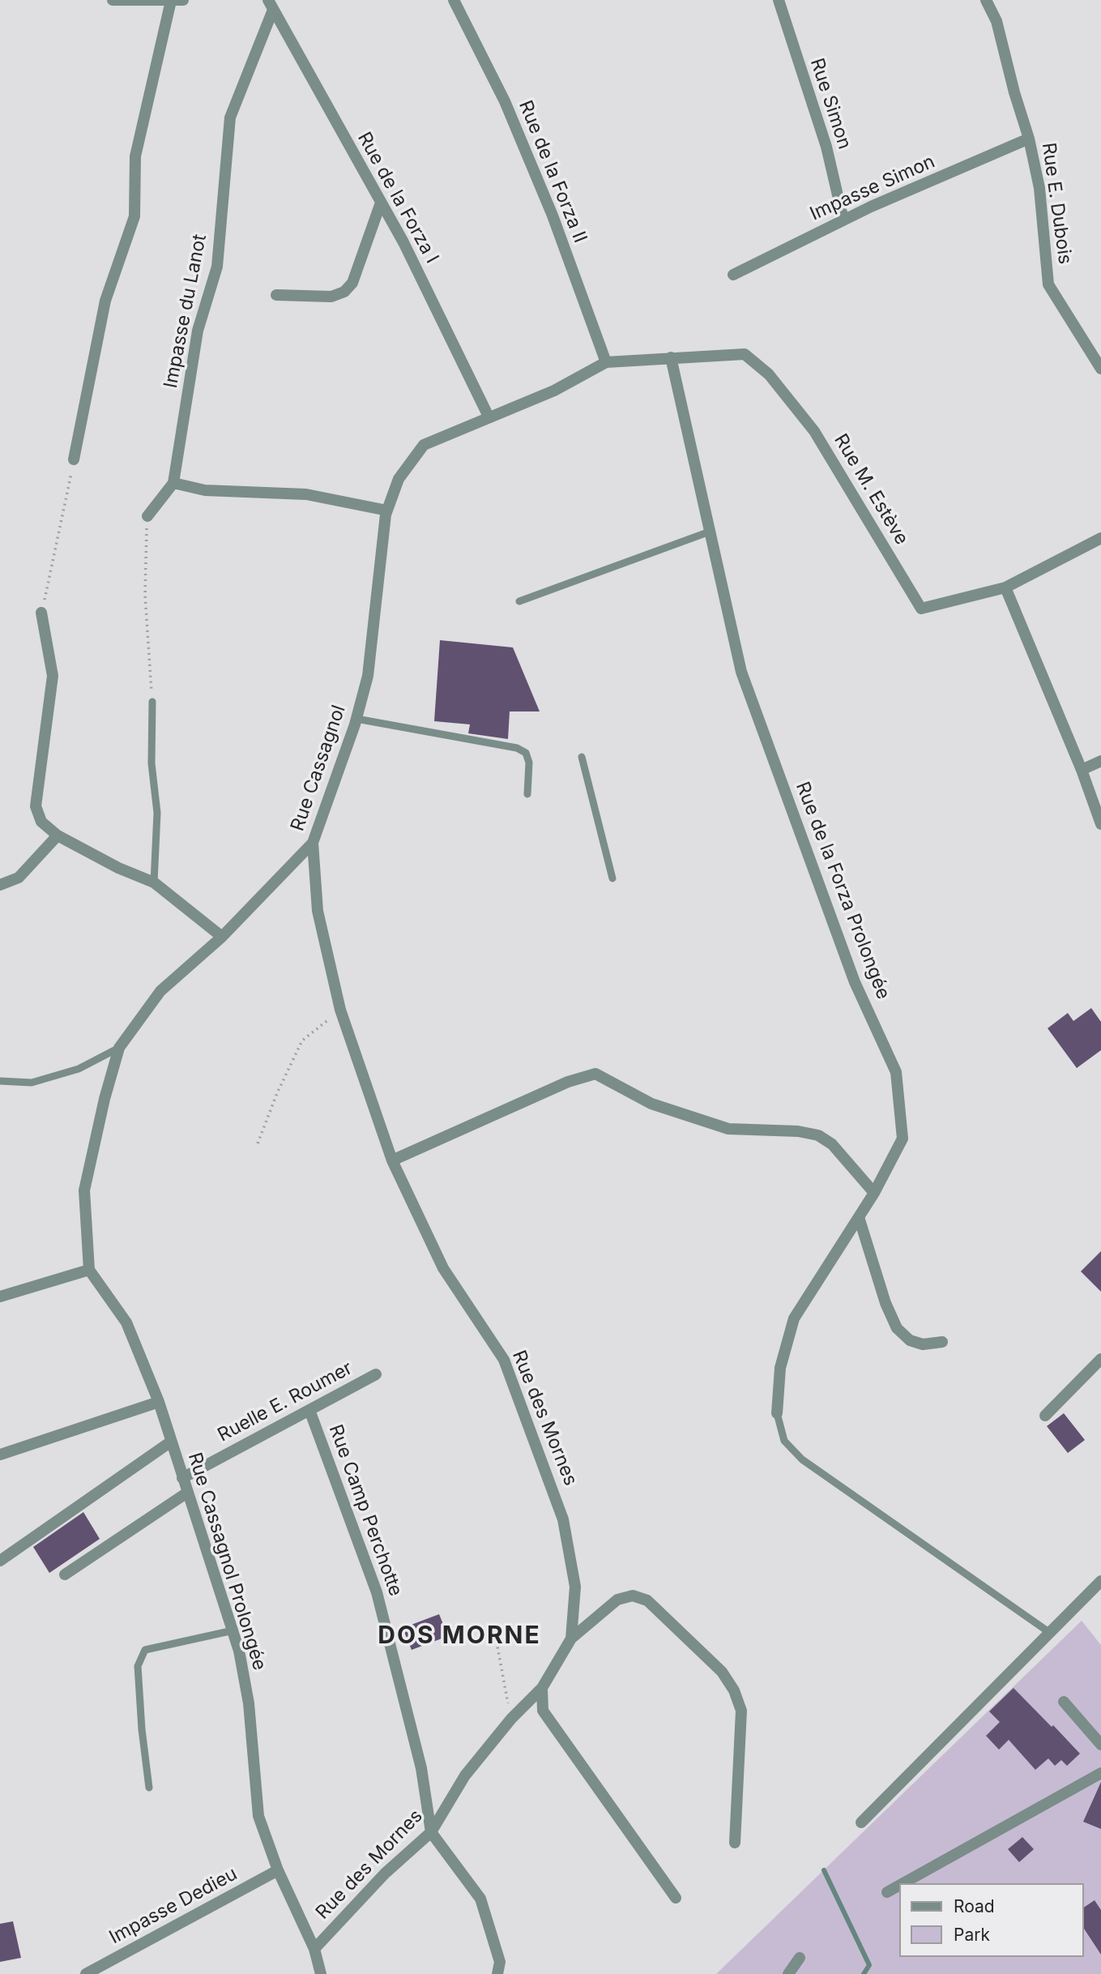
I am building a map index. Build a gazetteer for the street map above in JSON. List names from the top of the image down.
{
  "streets": {
    "street": [
      "Rue Simon",
      "Rue de la Forza II",
      "Impasse Simon",
      "Rue de la Forza I",
      "Rue E. Dubois",
      "Impasse du Lanot",
      "Rue M. Estève",
      "Rue Cassagnol",
      "Rue de la Forza Prolongée",
      "Ruelle E. Roumer",
      "Rue des Mornes",
      "Rue Camp Perchotte",
      "Rue Cassagnol Prolongée",
      "Impasse Dedieu"
    ]
  },
  "crossings": [
    ["Rue Simon", "Impasse Simon"],
    ["Rue de la Forza II", "Rue M. Estève"],
    ["Rue de la Forza II", "Rue Cassagnol"],
    ["Impasse Simon", "Rue E. Dubois"],
    ["Rue de la Forza I", "Impasse du Lanot"],
    ["Rue de la Forza I", "Rue Cassagnol"],
    ["Rue M. Estève", "Rue Cassagnol"],
    ["Rue M. Estève", "Rue de la Forza Prolongée"],
    ["Rue Cassagnol", "Rue des Mornes"],
    ["Rue Cassagnol", "Rue Cassagnol Prolongée"],
    ["Ruelle E. Roumer", "Rue Camp Perchotte"],
    ["Ruelle E. Roumer", "Rue Cassagnol Prolongée"],
    ["Rue des Mornes", "Rue Camp Perchotte"],
    ["Rue des Mornes", "Rue Cassagnol Prolongée"],
    ["Rue Cassagnol Prolongée", "Impasse Dedieu"]
  ],
  "districts": ["DOS MORNE"],
  "legend": ["Road", "Park"]
}
